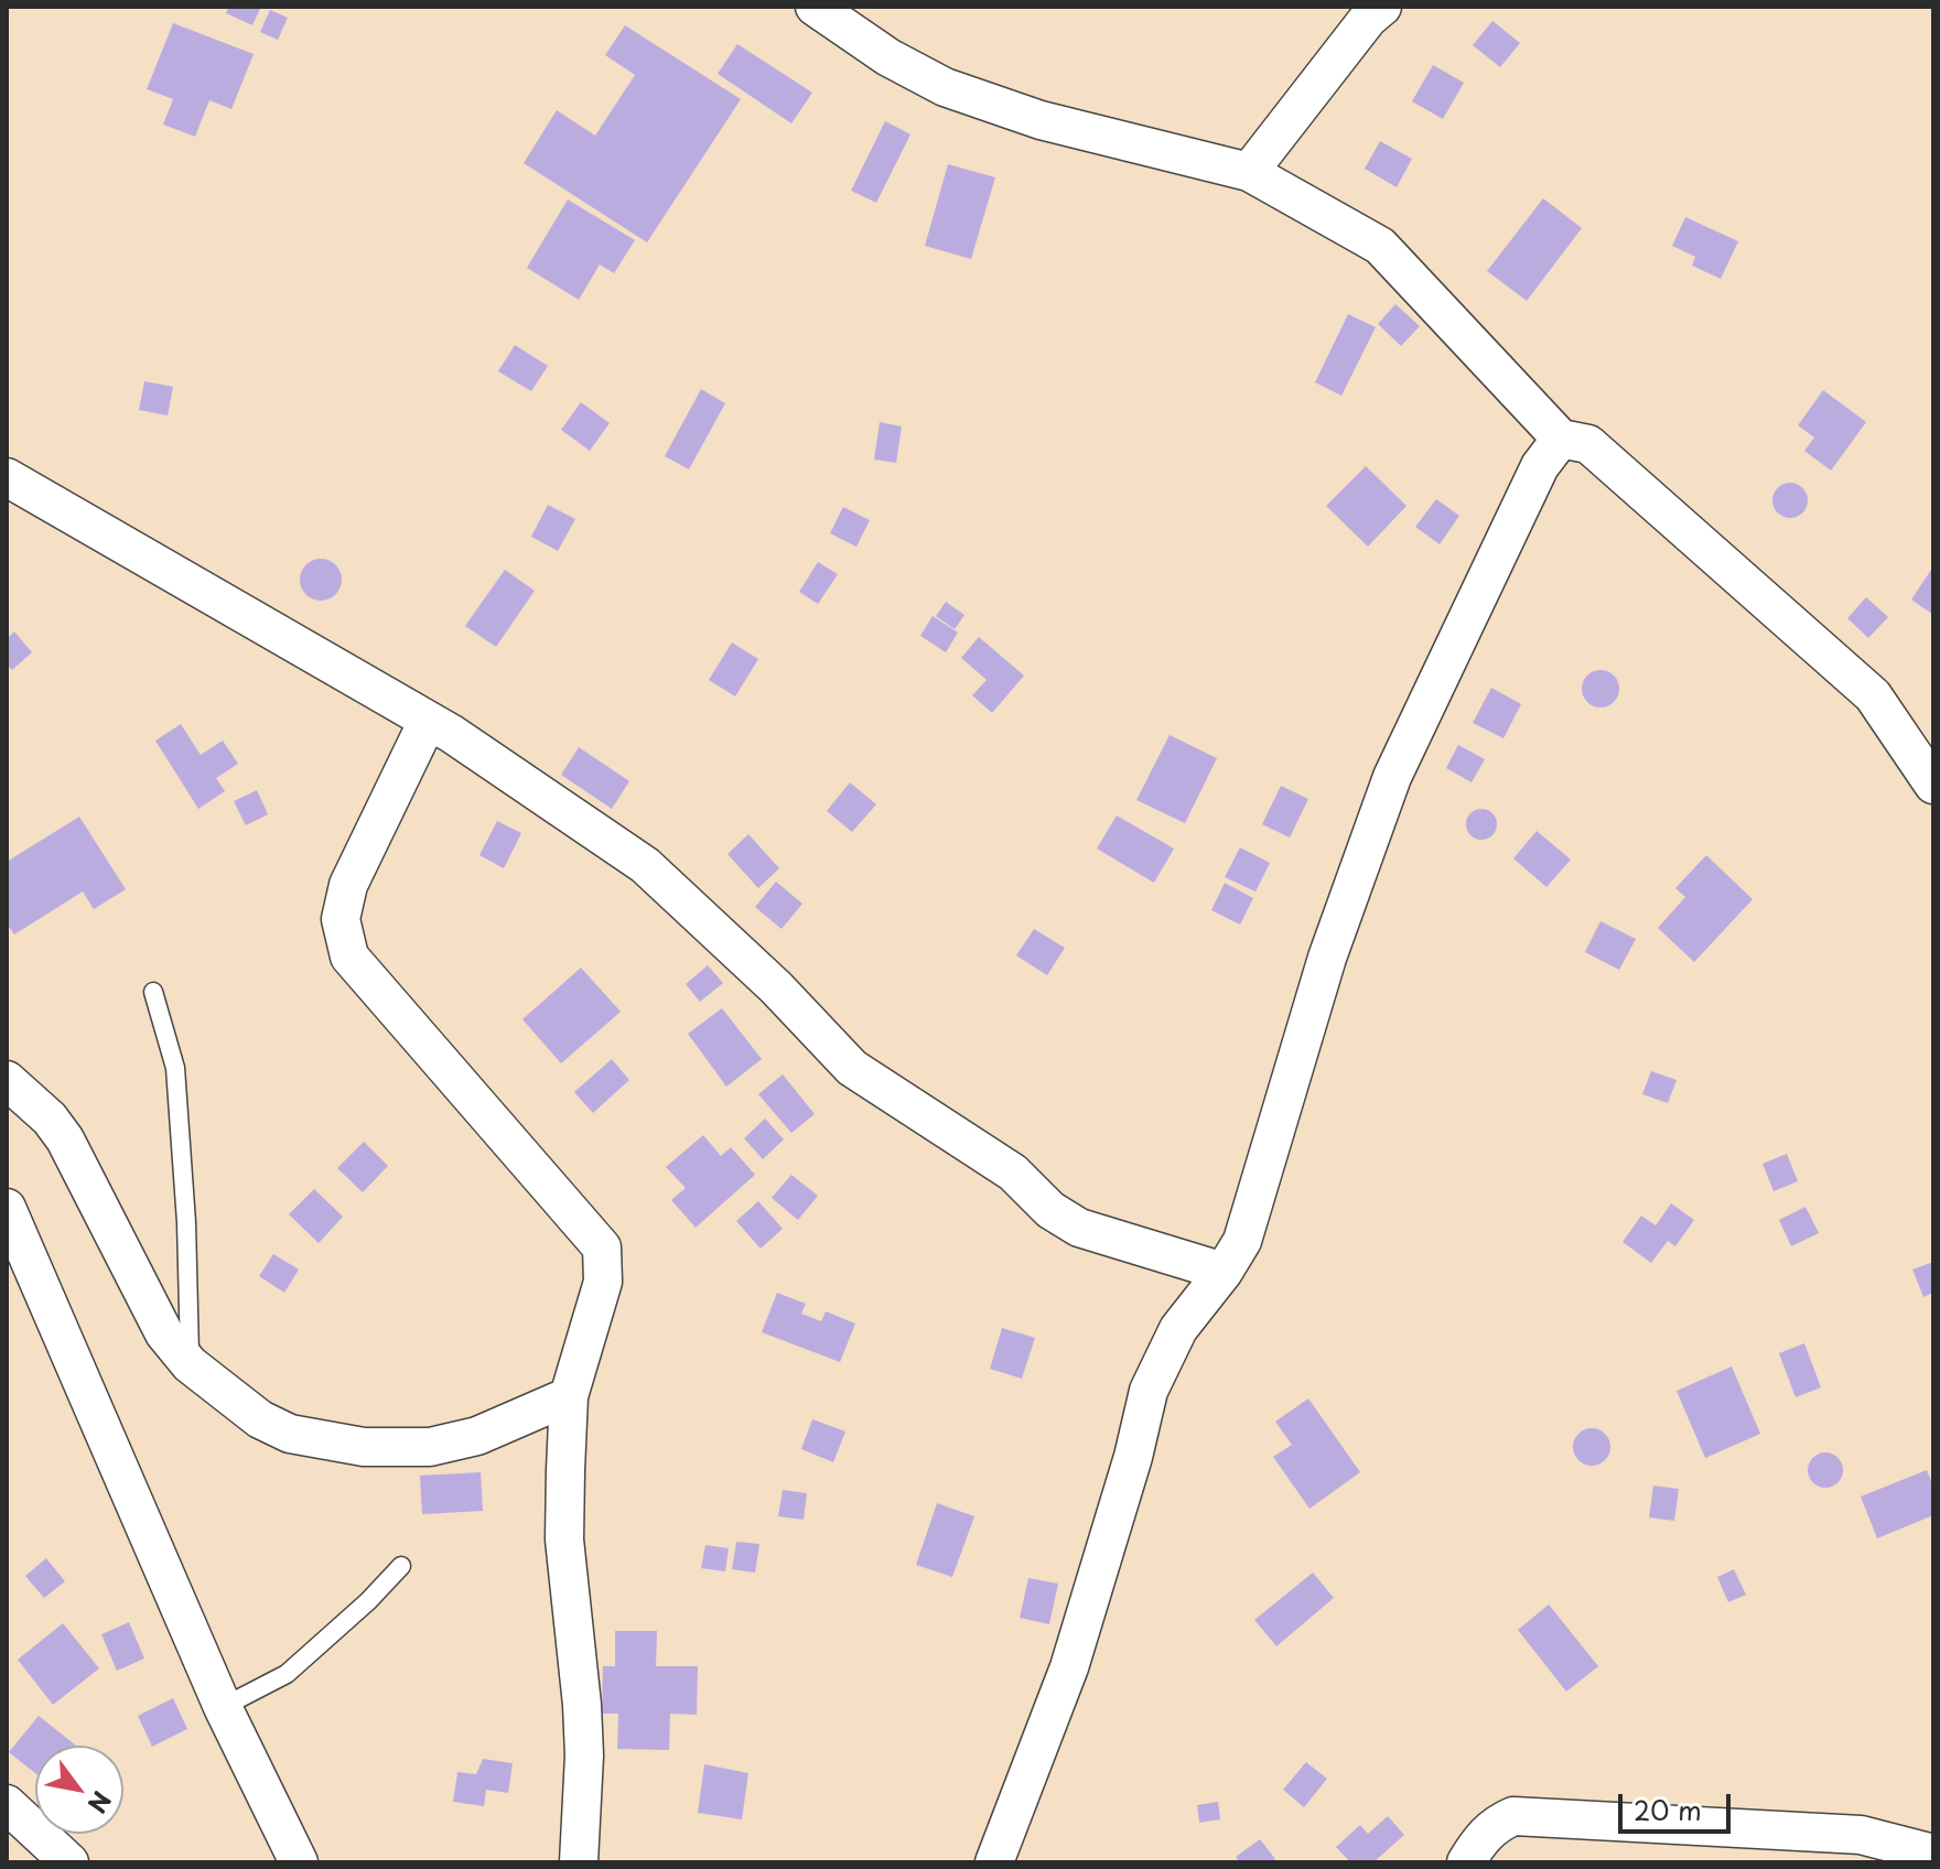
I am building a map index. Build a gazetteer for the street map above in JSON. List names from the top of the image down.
{
  "scale_bar": "20 m",
  "north": "bottom right"
}
